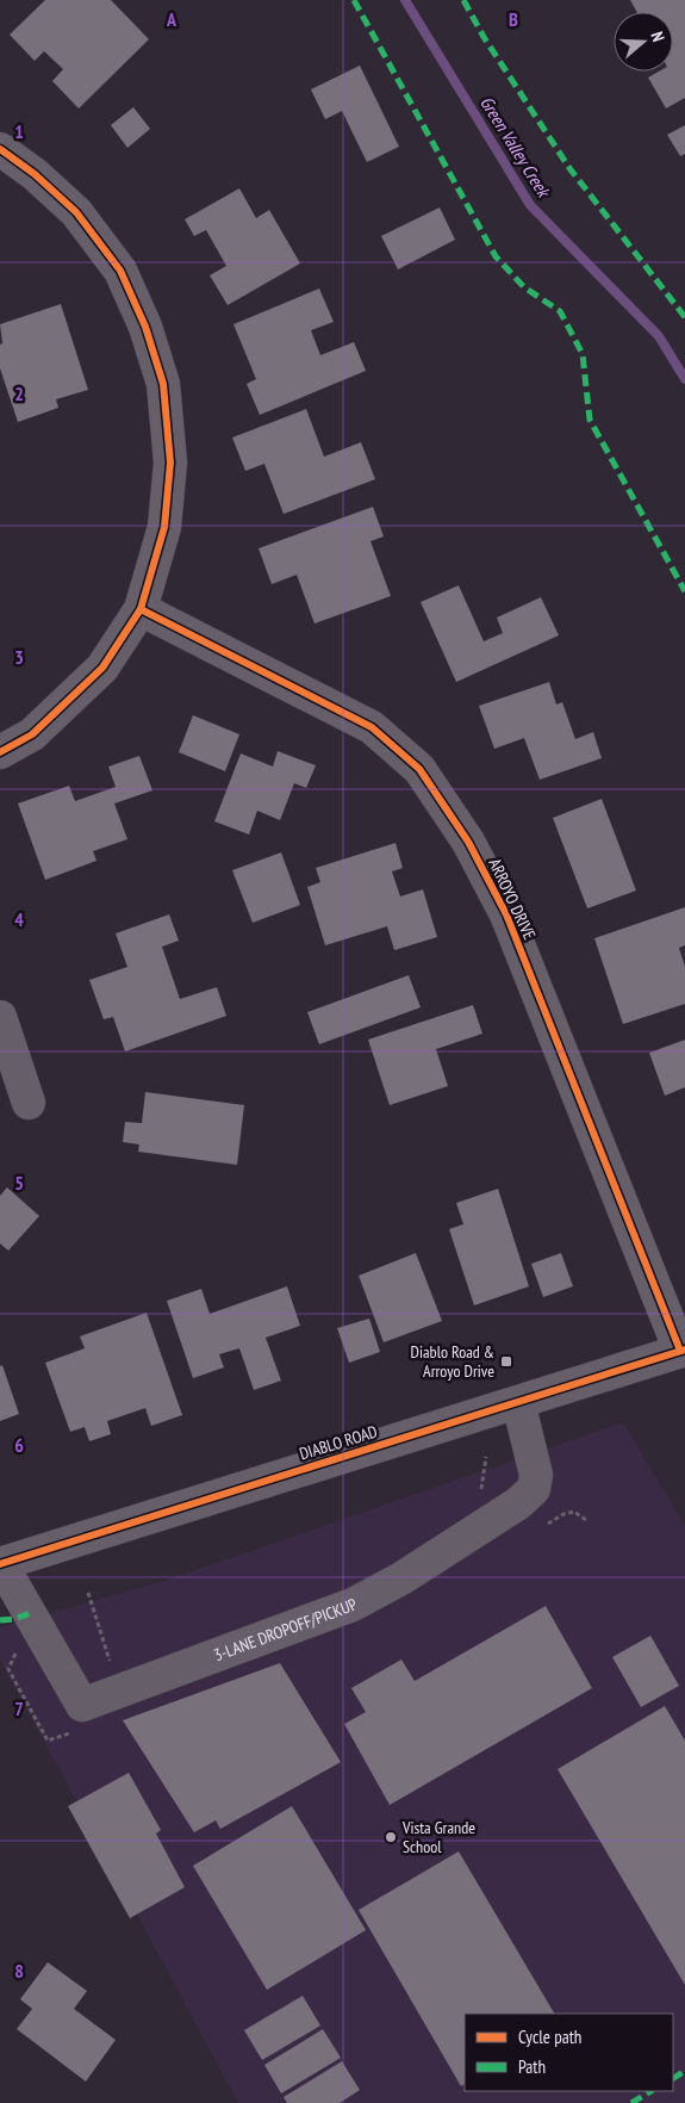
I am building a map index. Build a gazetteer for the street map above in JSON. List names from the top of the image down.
{
  "streets": {
    "street": ["ARROYO DRIVE", "DIABLO ROAD", "3-LANE DROPOFF/PICKUP"]
  },
  "crossings": [
    ["ARROYO DRIVE", "DIABLO ROAD"],
    ["DIABLO ROAD", "3-LANE DROPOFF/PICKUP"]
  ],
  "water": ["Green Valley Creek"],
  "places": {
    "transit": ["Diablo Road & Arroyo Drive"],
    "other": ["Vista Grande School"]
  },
  "legend": ["Cycle path", "Path"],
  "north": "right",
  "grid": {
    "columns": ["A", "B"],
    "rows": [
      "1",
      "2",
      "3",
      "4",
      "5",
      "6",
      "7",
      "8"
    ]
  }
}
